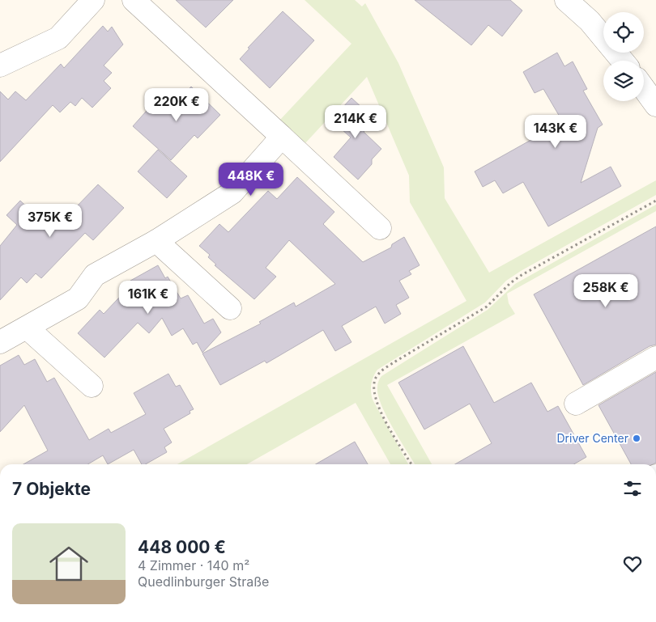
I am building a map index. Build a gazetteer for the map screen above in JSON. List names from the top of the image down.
{
  "places": ["Driver Center"],
  "page": {
    "price": [
      "220K €",
      "214K €",
      "143K €",
      "448K €",
      "375K €",
      "258K €",
      "161K €"
    ],
    "heading": "7 Objekte",
    "list": [
      {
        "name": "448 000 €",
        "note": "4 Zimmer · 140 m² · Quedlinburger Straße"
      }
    ]
  }
}
